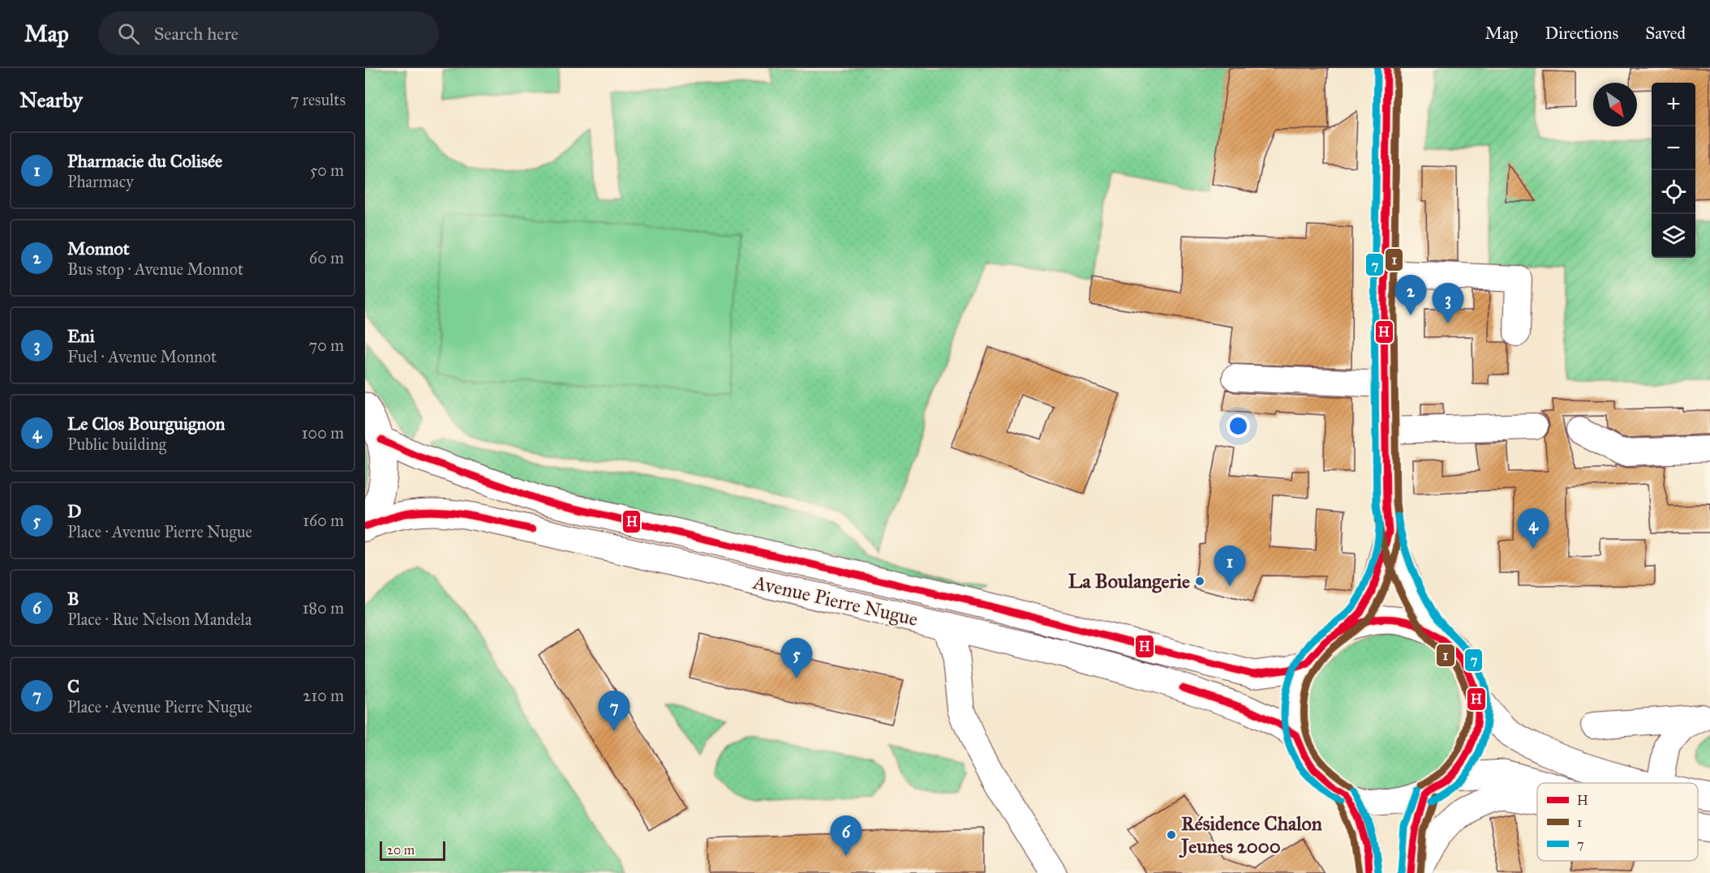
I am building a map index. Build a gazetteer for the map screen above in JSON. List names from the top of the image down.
{
  "streets": {
    "main road": ["Avenue Pierre Nugue"]
  },
  "places": ["La Boulangerie", "Résidence Chalon Jeunes 2000"],
  "lines": ["transit line H", "transit line 1", "transit line 7"],
  "legend": ["H", "1", "7"],
  "scale_bar": "20 m",
  "north": "bottom right",
  "page": {
    "header": "Map",
    "search": "Search here",
    "nav": ["Map", "Directions", "Saved"],
    "heading": ["Nearby", "7 results"],
    "map_buttons": ["+", "−"],
    "list": [
      {
        "mark": "1",
        "name": "Pharmacie du Colisée",
        "note": "Pharmacy",
        "value": "50 m"
      },
      {
        "mark": "2",
        "name": "Monnot",
        "note": "Bus stop · Avenue Monnot",
        "value": "60 m"
      },
      {
        "mark": "3",
        "name": "Eni",
        "note": "Fuel · Avenue Monnot",
        "value": "70 m"
      },
      {
        "mark": "4",
        "name": "Le Clos Bourguignon",
        "note": "Public building",
        "value": "100 m"
      },
      {
        "mark": "5",
        "name": "D",
        "note": "Place · Avenue Pierre Nugue",
        "value": "160 m"
      },
      {
        "mark": "6",
        "name": "B",
        "note": "Place · Rue Nelson Mandela",
        "value": "180 m"
      },
      {
        "mark": "7",
        "name": "C",
        "note": "Place · Avenue Pierre Nugue",
        "value": "210 m"
      }
    ],
    "pins": [
      "2",
      "3",
      "4",
      "1",
      "5",
      "7",
      "6"
    ],
    "scale": "20 m"
  }
}
